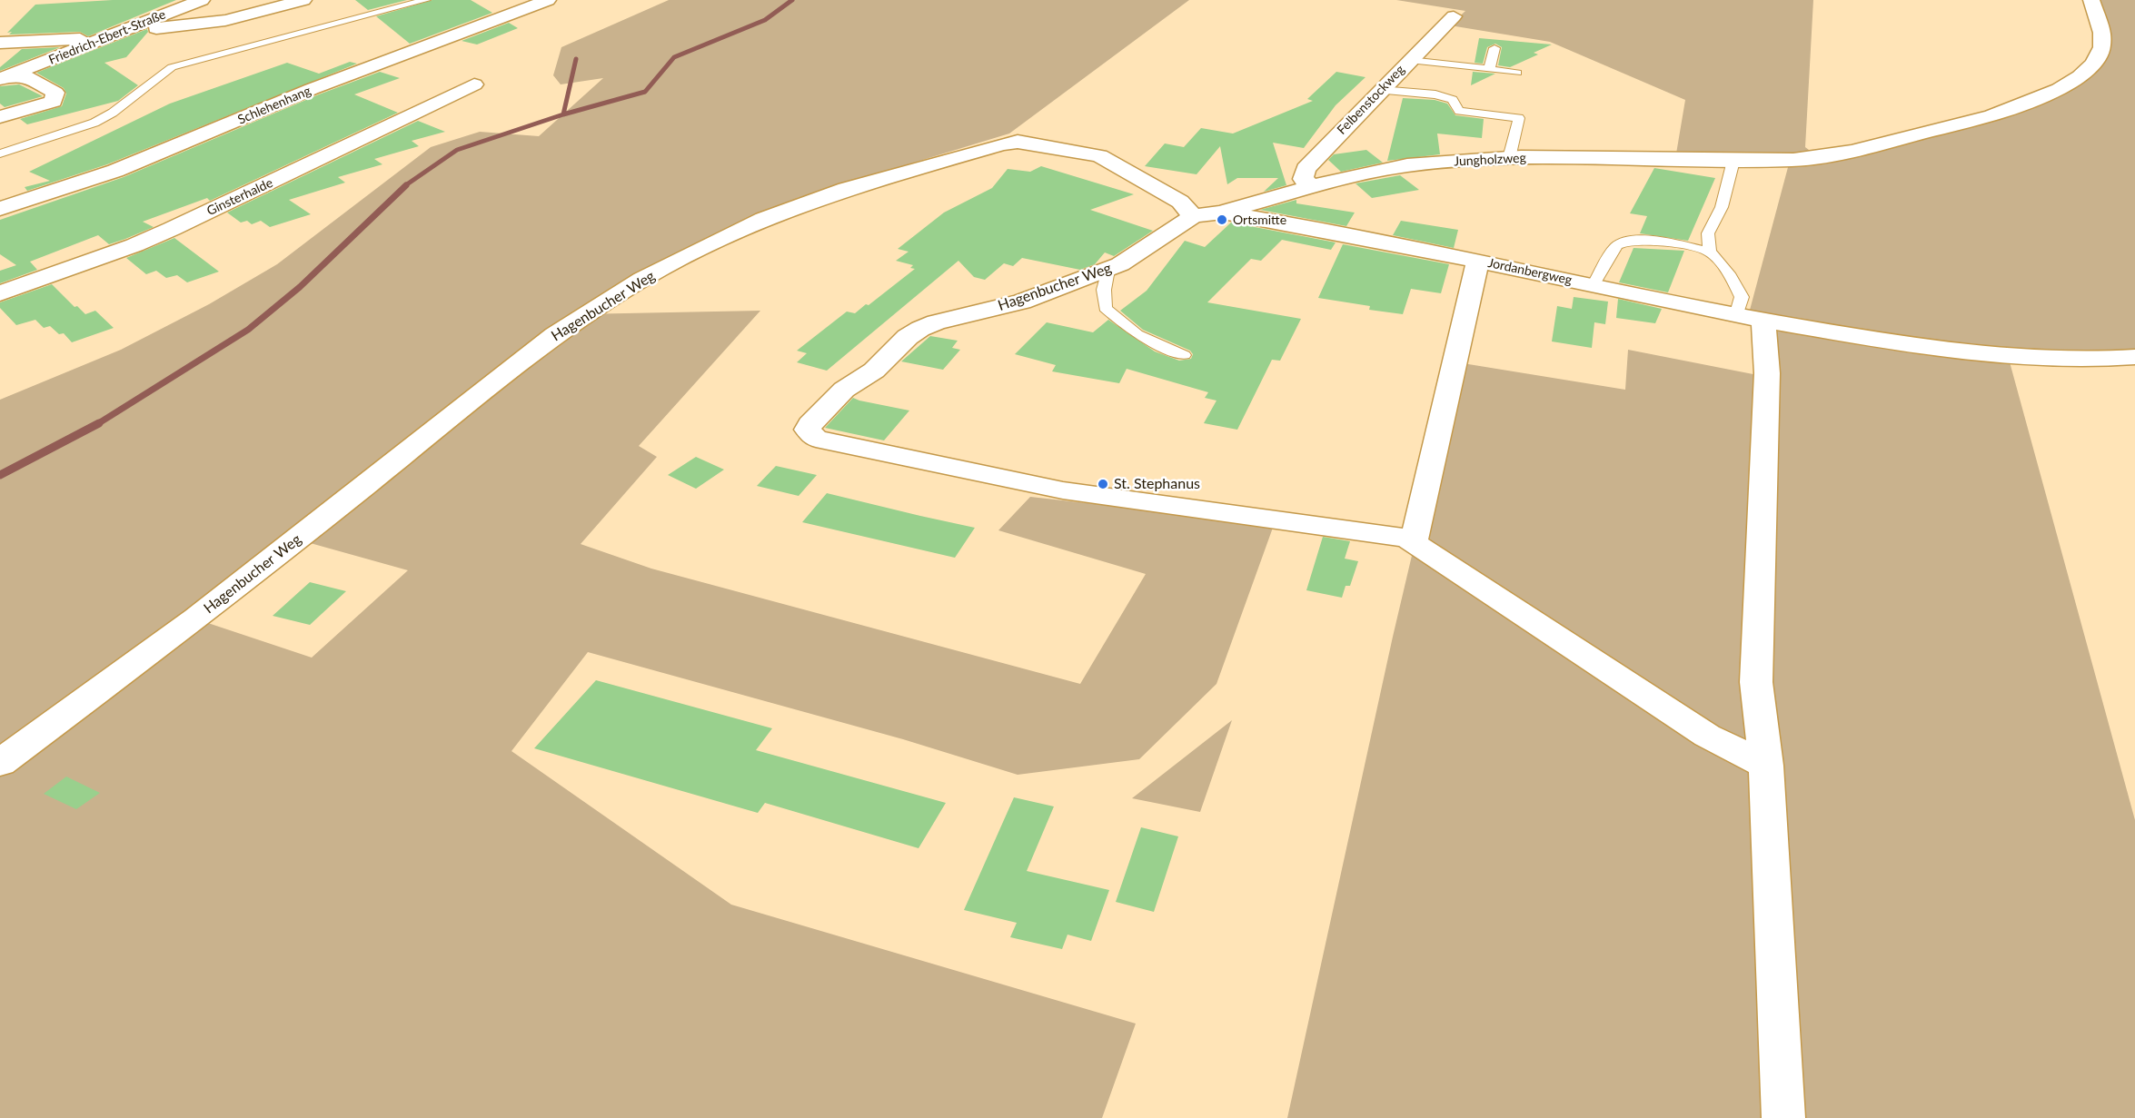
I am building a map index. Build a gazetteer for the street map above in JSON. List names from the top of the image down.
{
  "streets": {
    "street": [
      "Friedrich-Ebert-Straße",
      "Felbenstockweg",
      "Schlehenhang",
      "Jungholzweg",
      "Ginsterhalde",
      "Jordanbergweg",
      "Hagenbucher Weg"
    ]
  },
  "crossings": [
    ["Felbenstockweg", "Jungholzweg"],
    ["Jungholzweg", "Jordanbergweg"],
    ["Jungholzweg", "Hagenbucher Weg"]
  ],
  "places": ["Ortsmitte", "St. Stephanus"]
}
